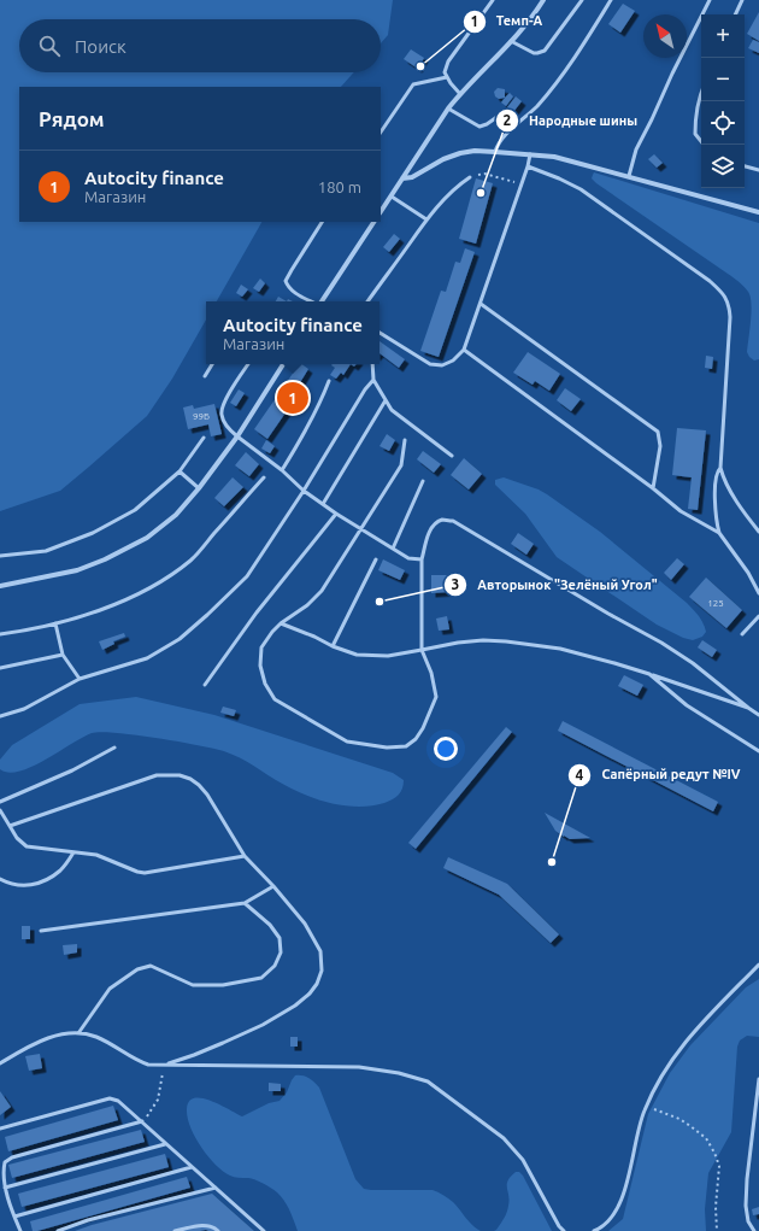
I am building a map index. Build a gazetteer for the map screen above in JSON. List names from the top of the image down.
{
  "places": [
    "Темп-А",
    "Народные шины",
    "Авторынок \"Зелёный Угол\"",
    "Сапёрный редут №IV"
  ],
  "house_numbers": ["99Б", "125"],
  "north": "top left",
  "page": {
    "map_buttons": ["+", "−"],
    "search": "Поиск",
    "heading": "Рядом",
    "list": [
      {
        "mark": "1",
        "name": "Autocity finance",
        "note": "Магазин",
        "value": "180 m"
      }
    ],
    "popup": ["Autocity finance", "Магазин"],
    "pins": "1"
  }
}
